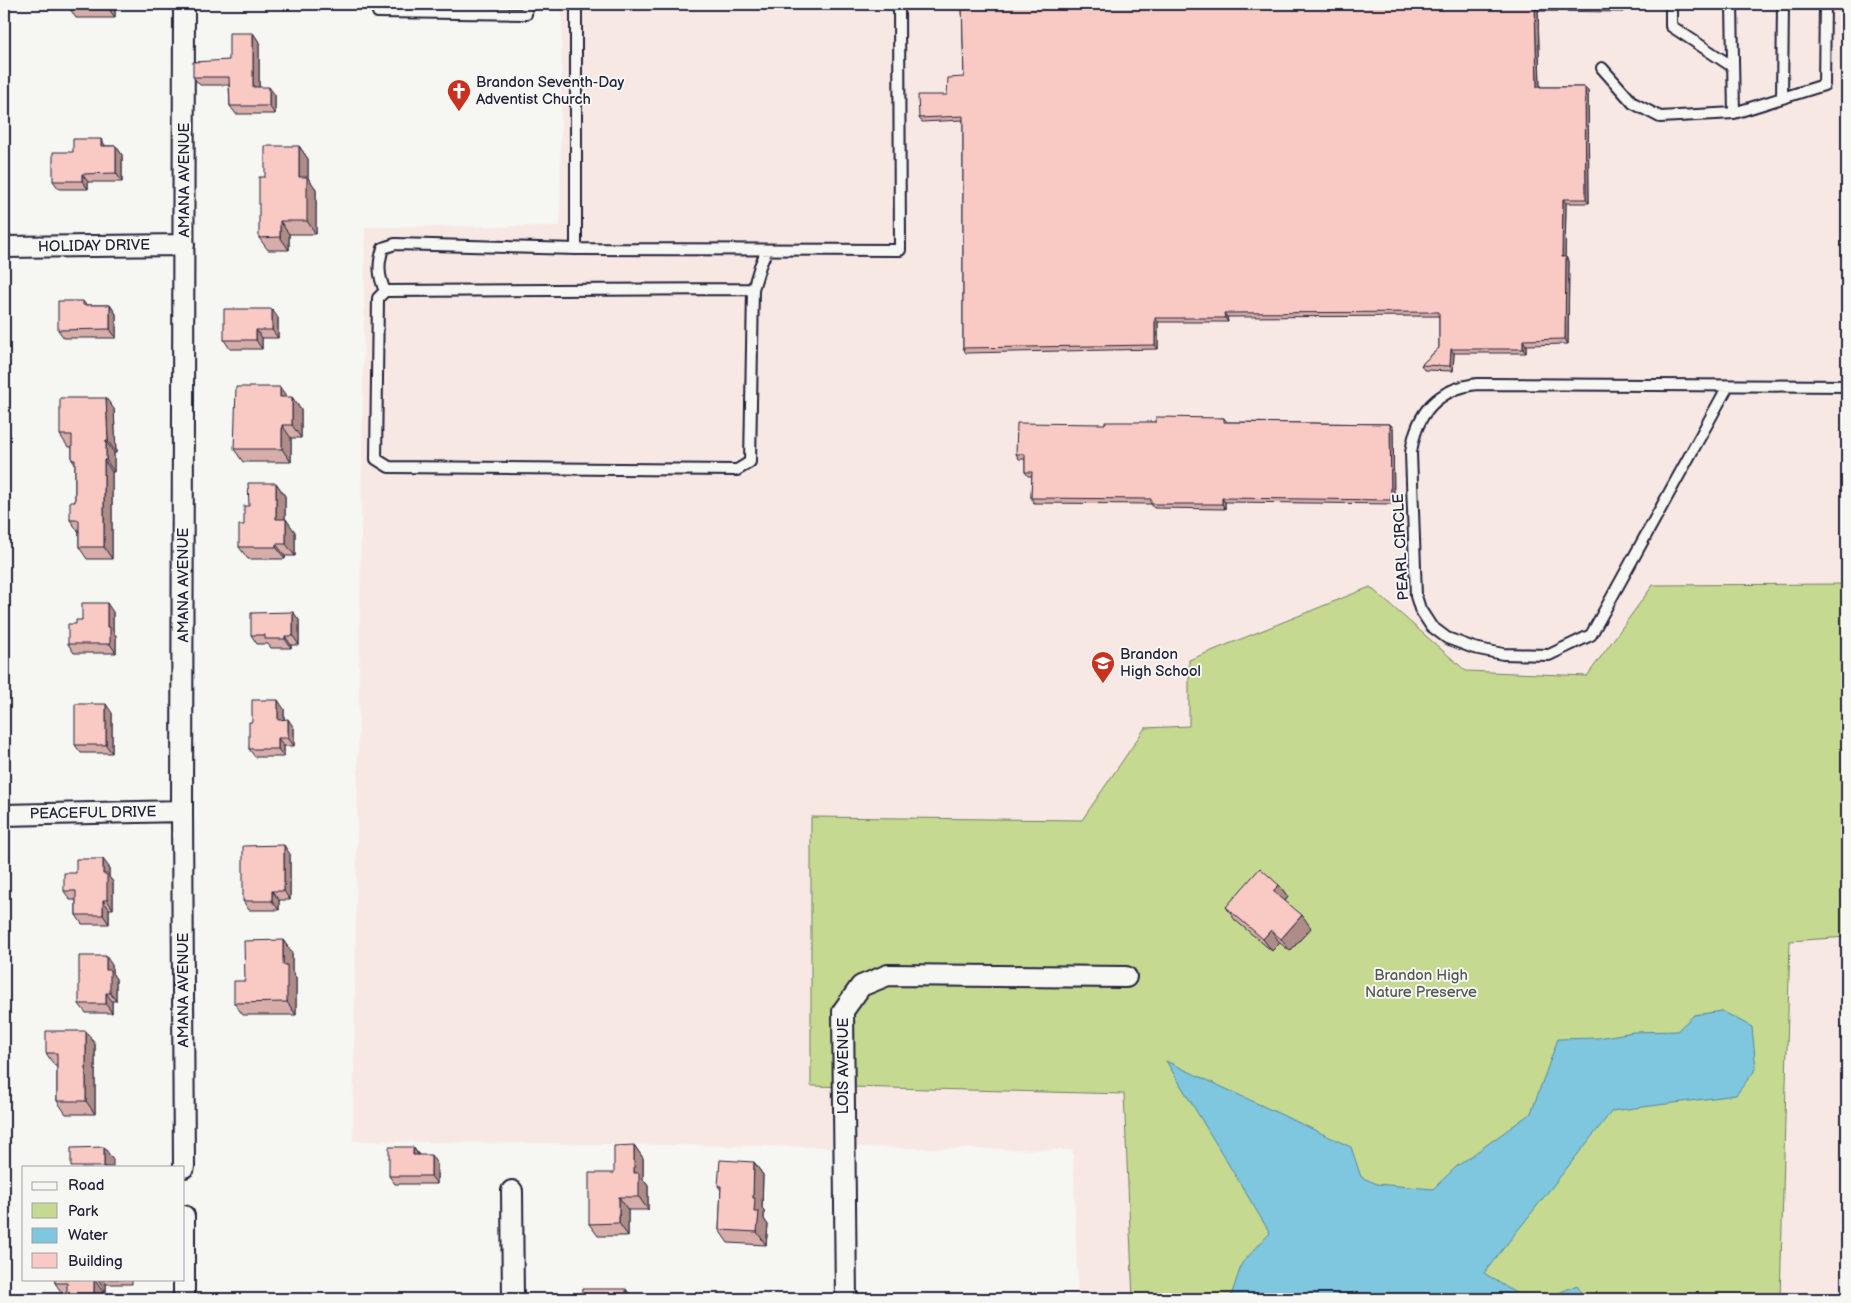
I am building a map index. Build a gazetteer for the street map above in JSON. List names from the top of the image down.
{
  "streets": {
    "street": [
      "AMANA AVENUE",
      "HOLIDAY DRIVE",
      "PEACEFUL DRIVE",
      "LOIS AVENUE"
    ],
    "lane": ["PEARL CIRCLE"]
  },
  "crossings": [
    ["AMANA AVENUE", "HOLIDAY DRIVE"],
    ["AMANA AVENUE", "PEACEFUL DRIVE"]
  ],
  "parks": ["Brandon High Nature Preserve"],
  "places": {
    "church": ["Brandon Seventh-Day Adventist Church"],
    "school or university": ["Brandon High School"]
  },
  "legend": [
    "Road",
    "Park",
    "Water",
    "Building"
  ]
}
